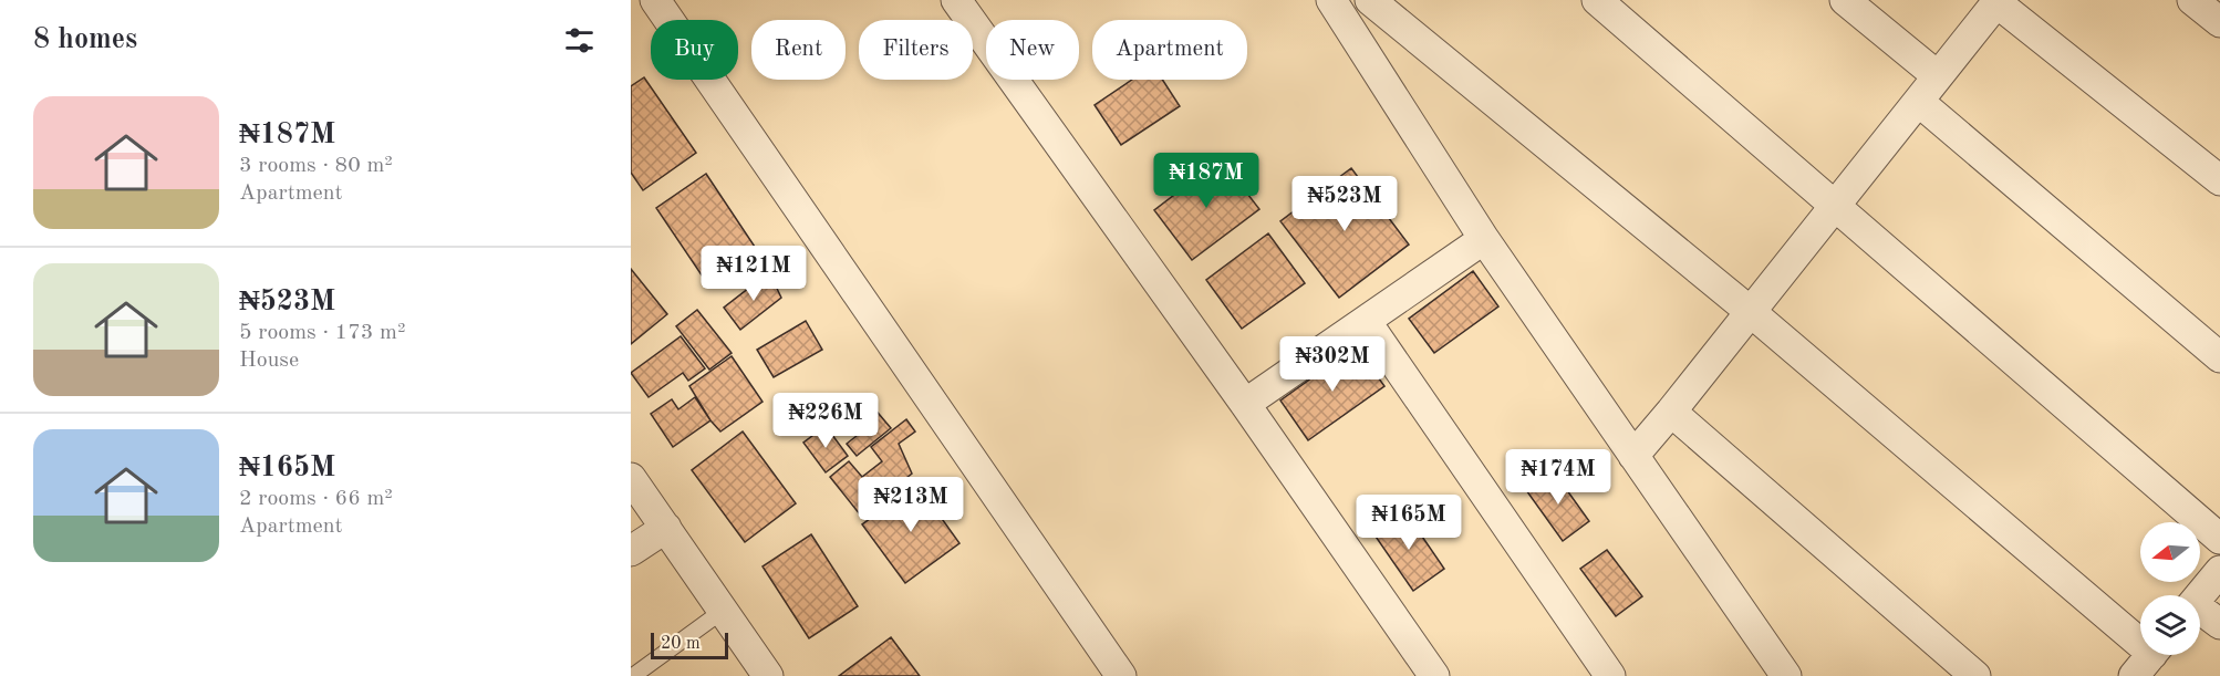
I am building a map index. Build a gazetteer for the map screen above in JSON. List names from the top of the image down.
{
  "scale_bar": "20 m",
  "north": "left",
  "page": {
    "heading": "8 homes",
    "chip": [
      "Buy",
      "Rent",
      "Filters",
      "New",
      "Apartment"
    ],
    "list": [
      {
        "name": "₦187M",
        "note": "3 rooms · 80 m² · Apartment"
      },
      {
        "name": "₦523M",
        "note": "5 rooms · 173 m² · House"
      },
      {
        "name": "₦165M",
        "note": "2 rooms · 66 m² · Apartment"
      }
    ],
    "price": [
      "₦187M",
      "₦523M",
      "₦121M",
      "₦302M",
      "₦226M",
      "₦174M",
      "₦213M",
      "₦165M"
    ],
    "scale": "20 m"
  }
}
